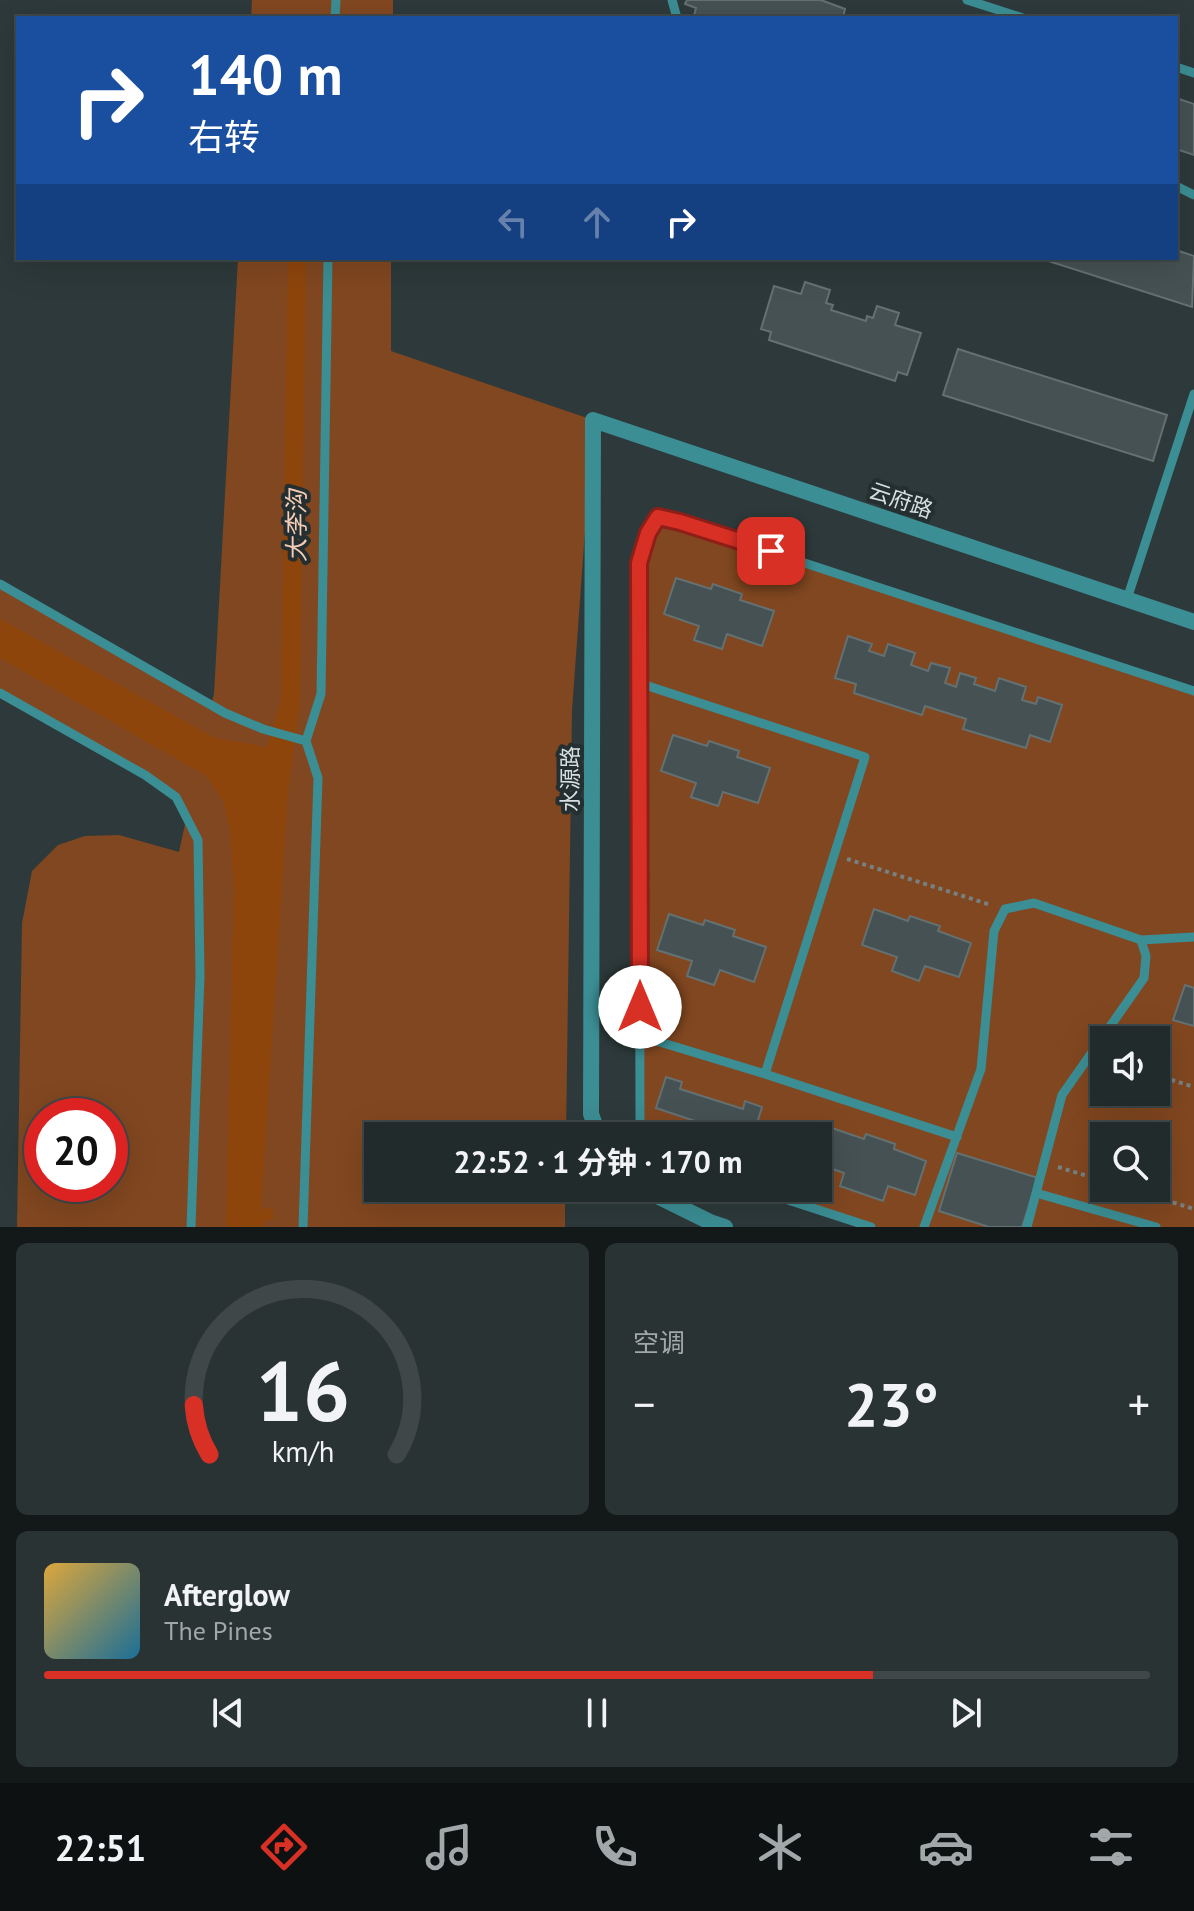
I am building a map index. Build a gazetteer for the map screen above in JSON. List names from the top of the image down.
{
  "streets": {
    "street": ["云府路", "水源路"]
  },
  "crossings": [
    ["云府路", "水源路"]
  ],
  "water": ["大李沟"],
  "page": {
    "turn": ["140 m", "右转"],
    "limit": "20",
    "trip": "22:52 · 1 分钟 · 170 m",
    "tile": "空调",
    "heat": ["−", "23°", "+"],
    "song": ["Afterglow", "The Pines"],
    "tabs": "22:51",
    "gauge": ["16", "km/h"]
  }
}
